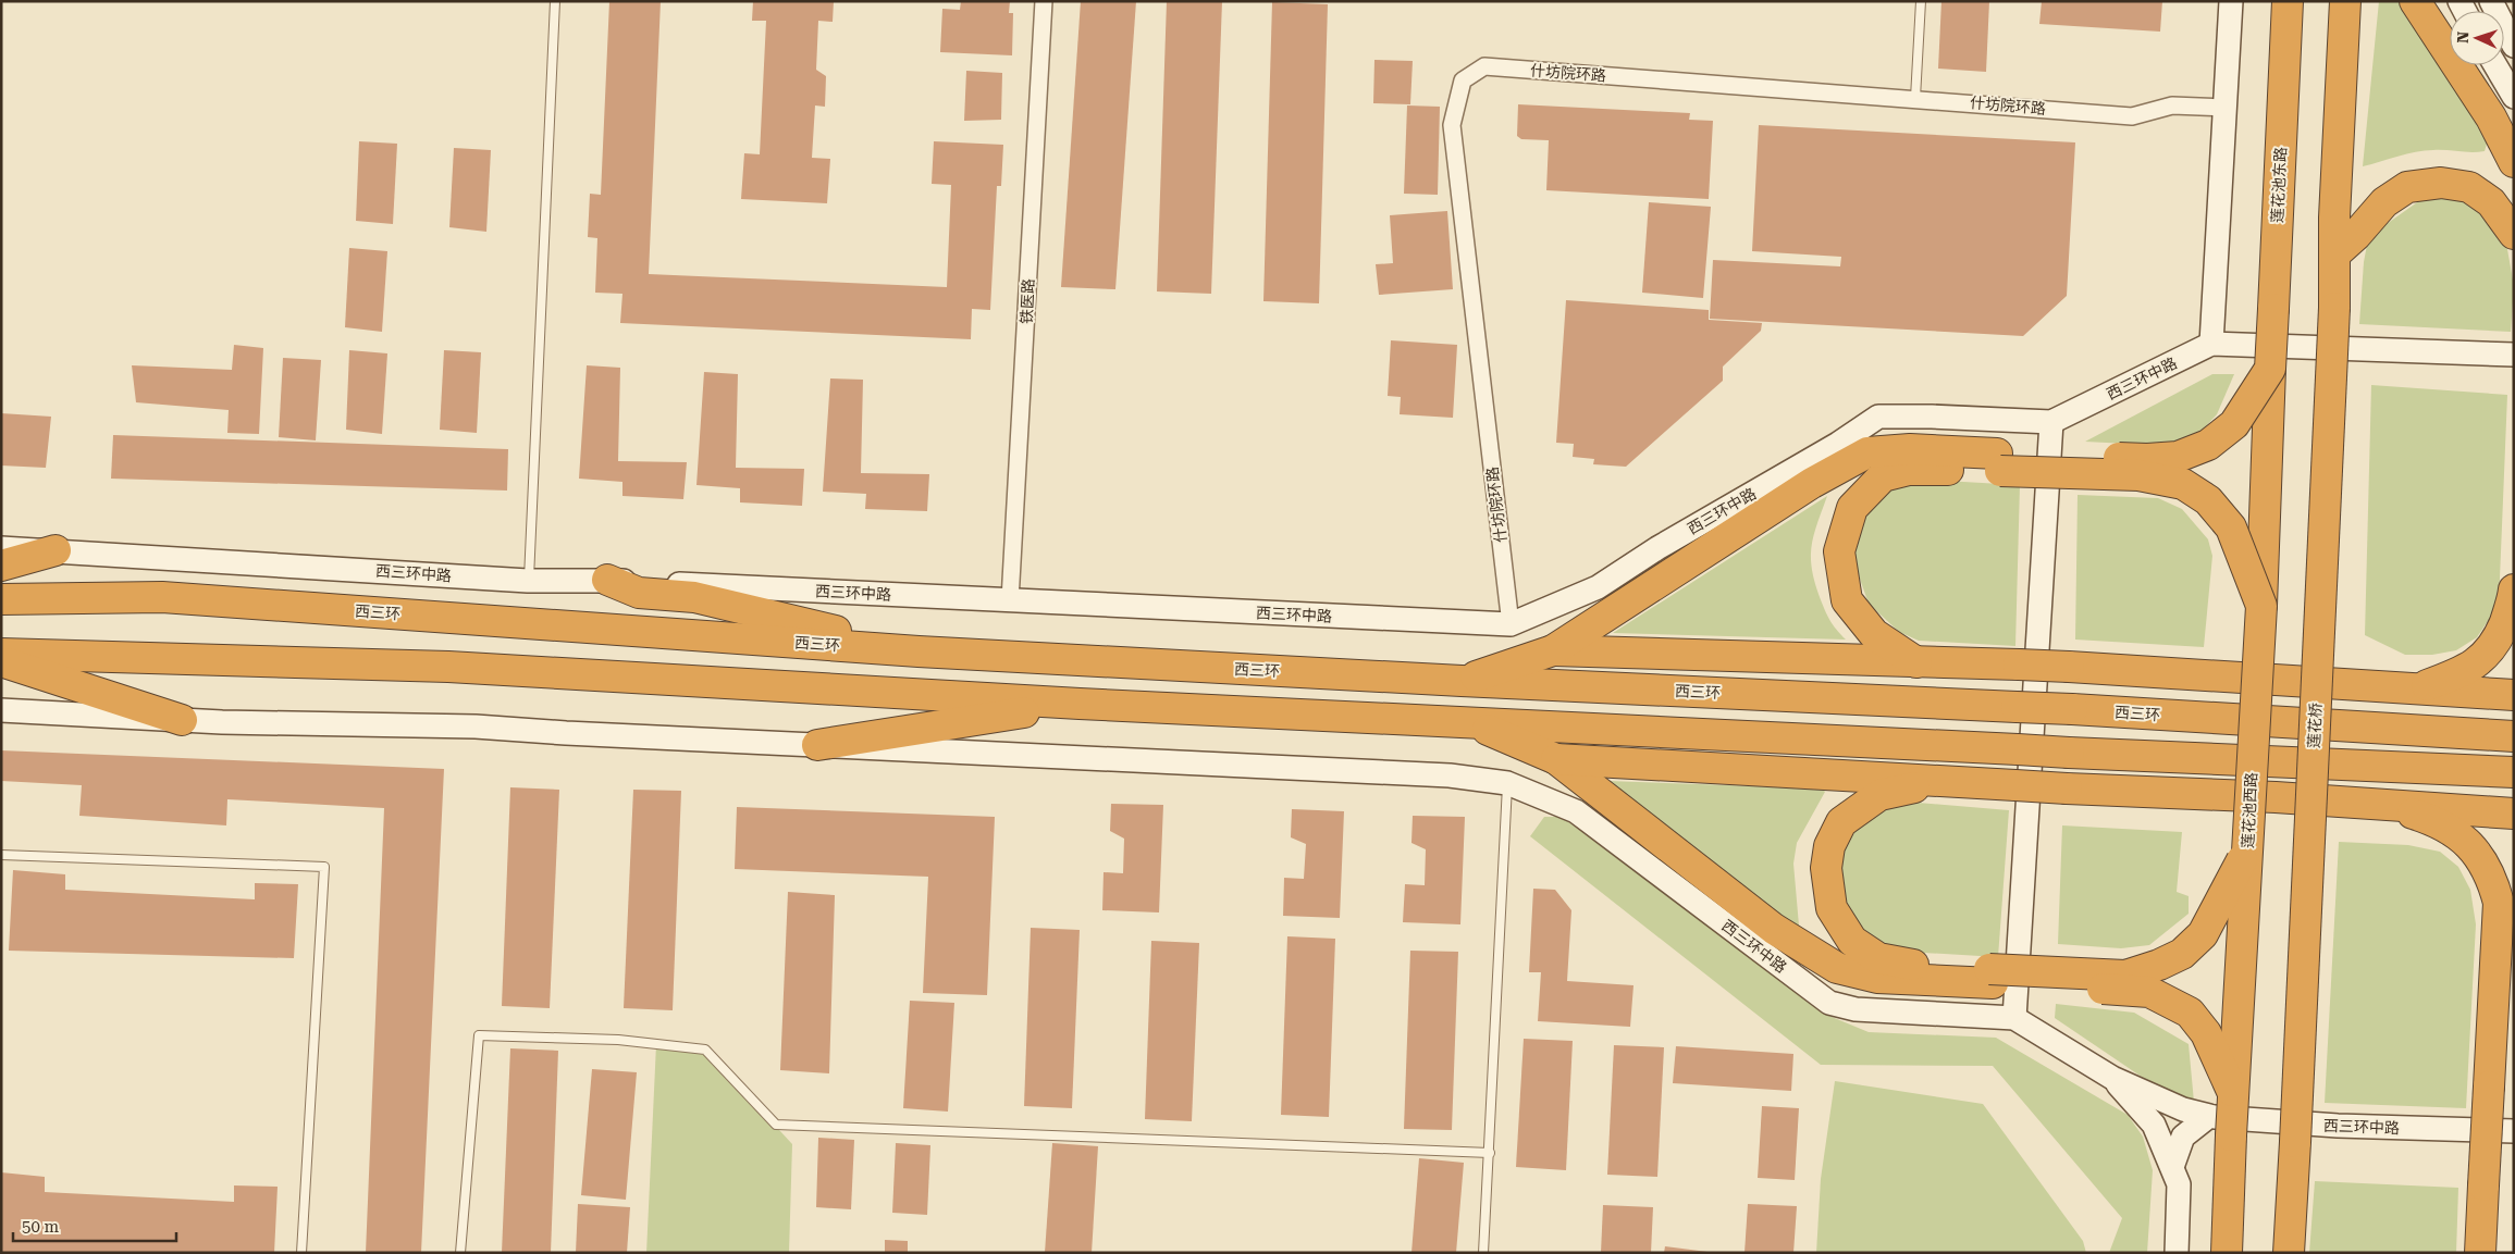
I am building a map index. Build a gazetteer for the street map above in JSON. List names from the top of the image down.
{
  "streets": {
    "highway": [
      "莲花池东路",
      "西三环",
      "莲花桥",
      "莲花池西路"
    ],
    "street": ["什坊院环路", "铁医路", "西三环中路"]
  },
  "crossings": [
    ["什坊院环路", "西三环中路"],
    ["莲花池东路", "莲花池西路"],
    ["铁医路", "西三环中路"]
  ],
  "scale_bar": "50 m",
  "north": "left"
}
